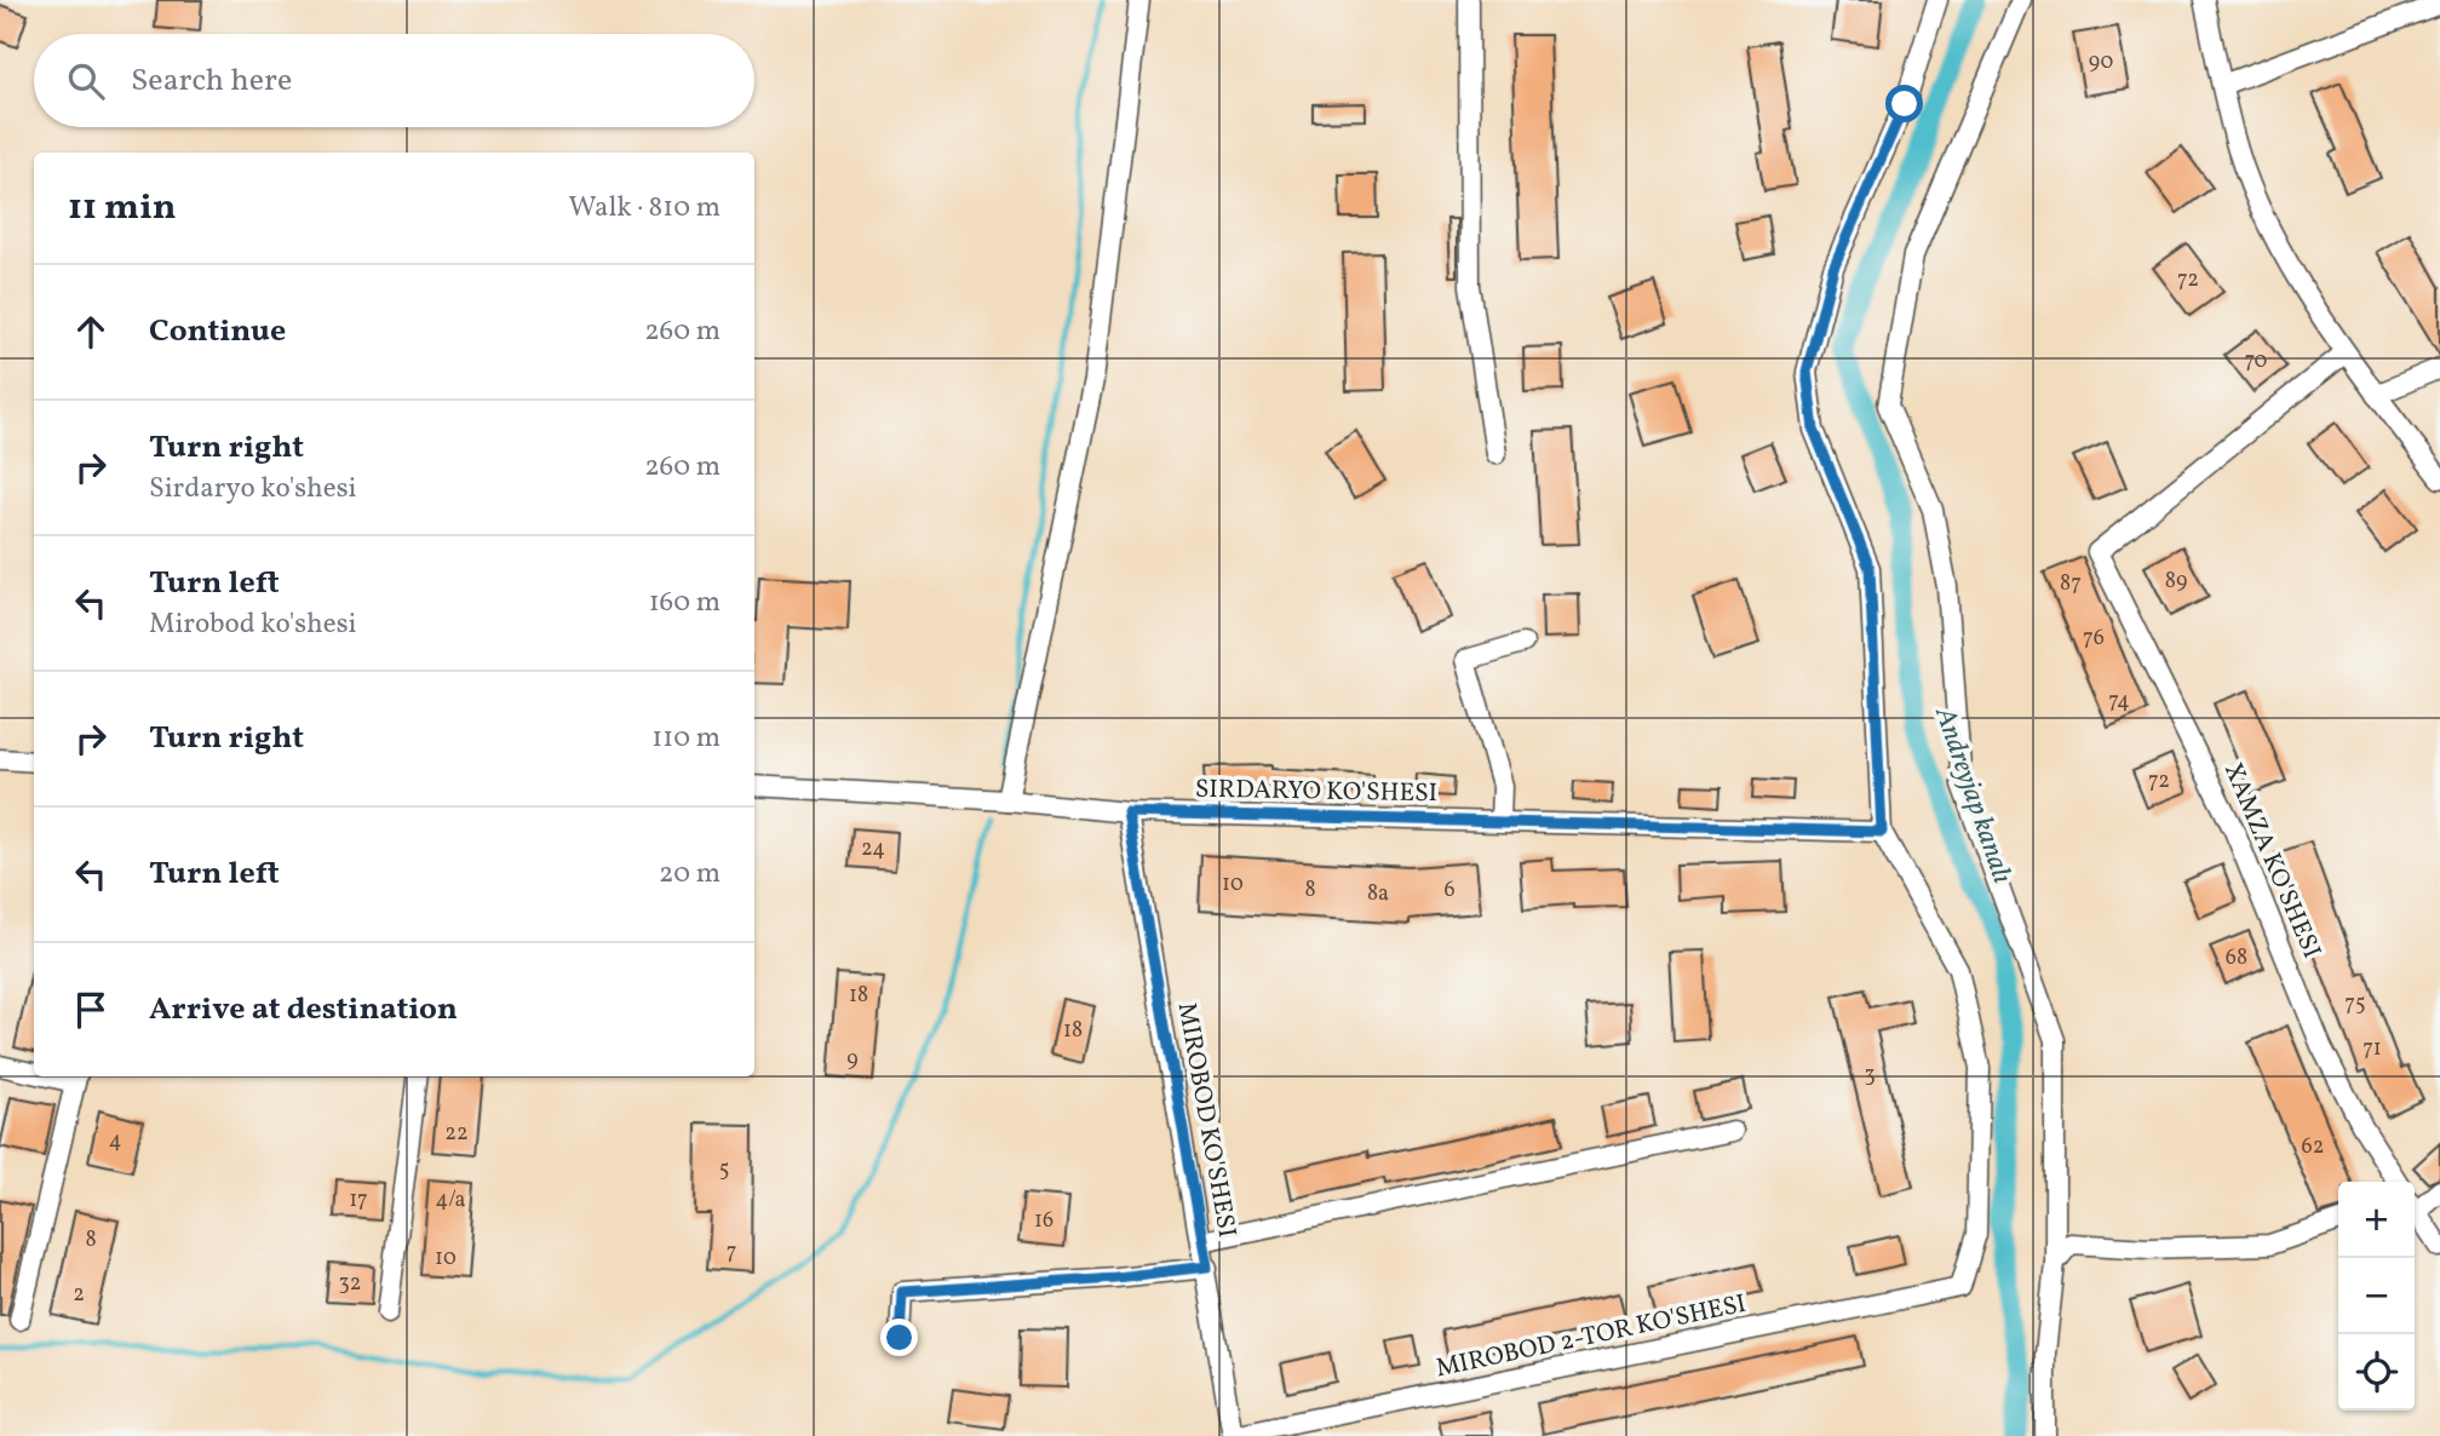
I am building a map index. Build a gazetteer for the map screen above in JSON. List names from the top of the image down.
{
  "streets": {
    "street": [
      "SIRDARYO KO'SHESI",
      "XAMZA KO'SHESI",
      "MIROBOD KO'SHESI",
      "MIROBOD 2-TOR KO'SHESI"
    ]
  },
  "crossings": [
    ["SIRDARYO KO'SHESI", "MIROBOD KO'SHESI"],
    ["SIRDARYO KO'SHESI", "MIROBOD 2-TOR KO'SHESI"],
    ["MIROBOD KO'SHESI", "MIROBOD 2-TOR KO'SHESI"]
  ],
  "water": ["Andreyjap kanalı"],
  "house_numbers": [
    "90",
    "72",
    "70",
    "89",
    "87",
    "76",
    "74",
    "72",
    "24",
    "10",
    "8",
    "6",
    "8a",
    "68",
    "18",
    "75",
    "18",
    "71",
    "9",
    "3",
    "22",
    "4",
    "62",
    "5",
    "17",
    "4/a",
    "16",
    "8",
    "7",
    "10",
    "32",
    "2"
  ],
  "page": {
    "search": "Search here",
    "heading": ["11 min", "Walk · 810 m"],
    "list": [
      ["Continue", "260 m"],
      ["Turn right", "Sirdaryo ko'shesi", "260 m"],
      ["Turn left", "Mirobod ko'shesi", "160 m"],
      ["Turn right", "110 m"],
      ["Turn left", "20 m"],
      "Arrive at destination"
    ],
    "map_buttons": ["+", "−"]
  }
}
